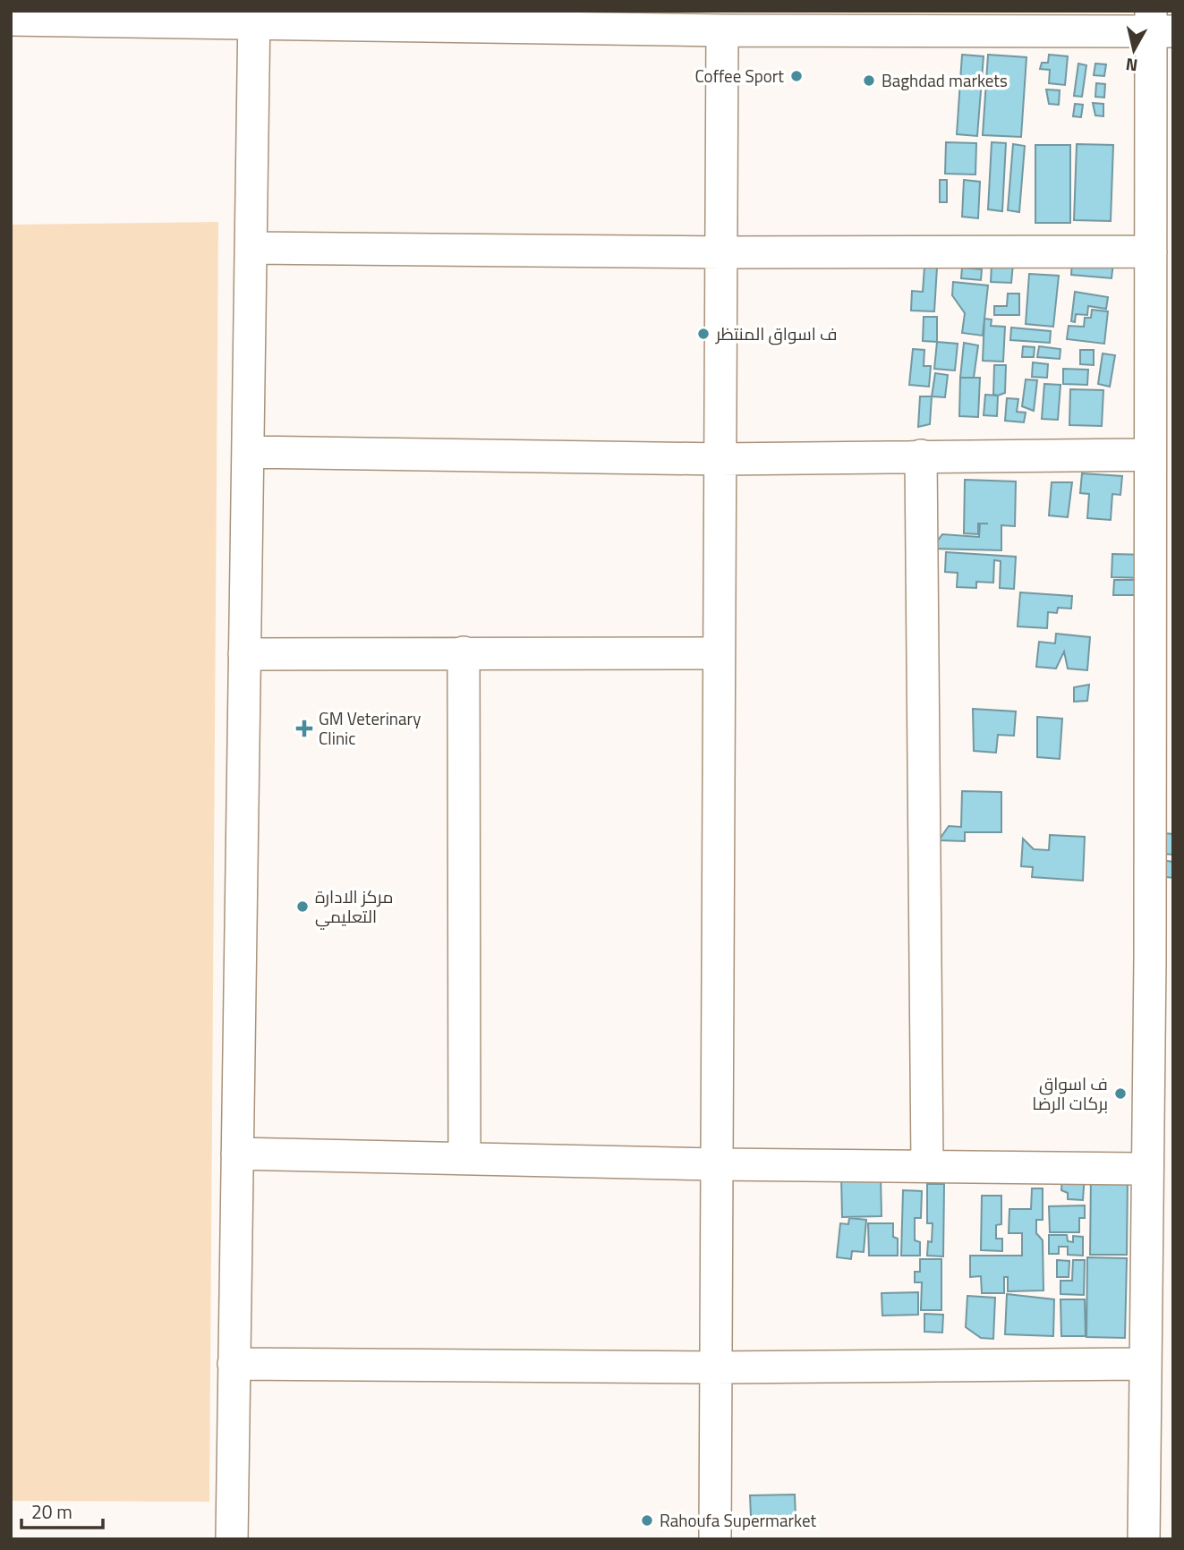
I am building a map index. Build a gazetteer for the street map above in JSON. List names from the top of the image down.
{
  "places": {
    "other": [
      "Coffee Sport",
      "Baghdad markets",
      "ف اسواق المنتظر",
      "مركز الادارة التعليمي",
      "ف اسواق بركات الرضا",
      "Rahoufa Supermarket"
    ],
    "health": ["GM Veterinary Clinic"]
  },
  "scale_bar": "20 m",
  "north": "bottom"
}
